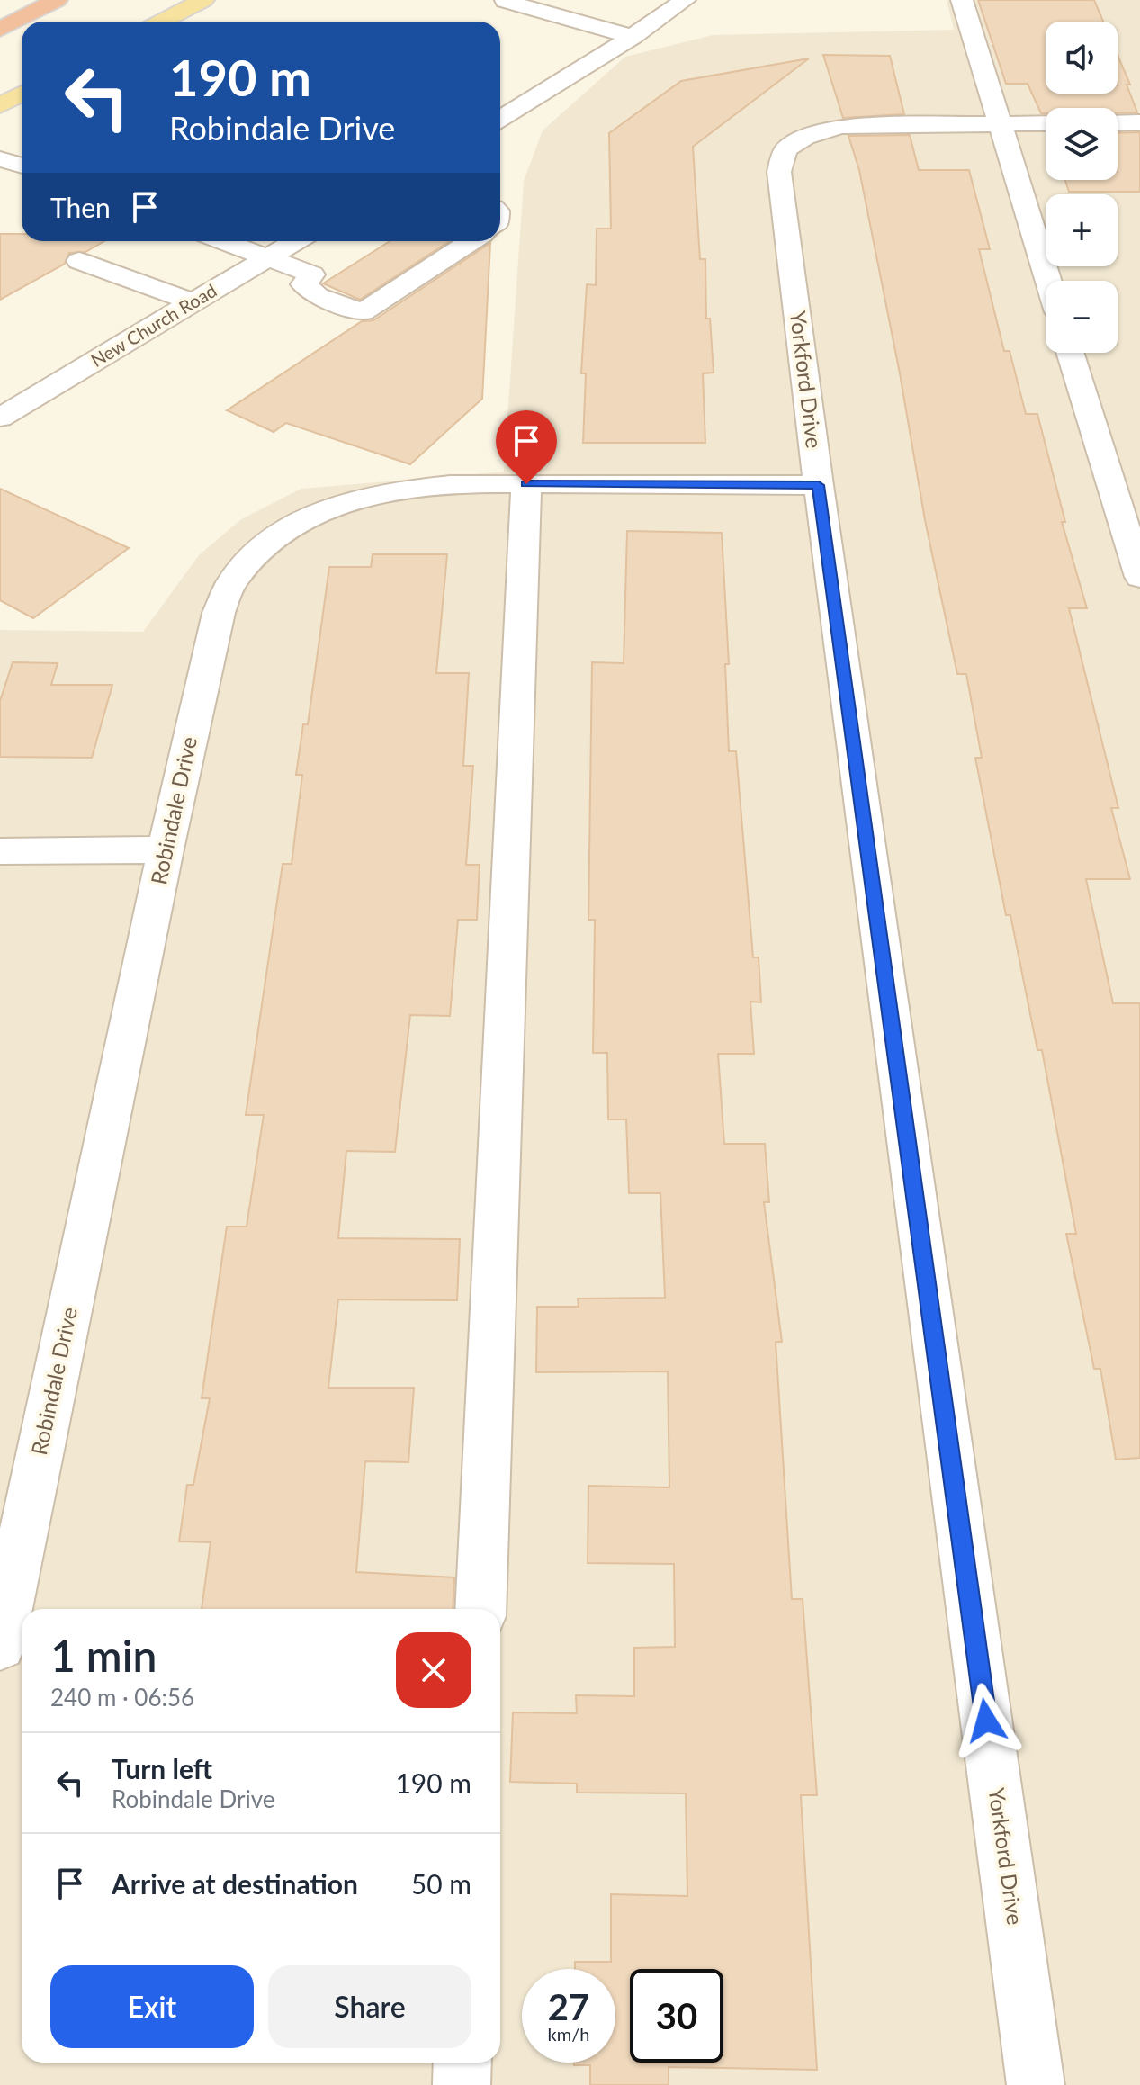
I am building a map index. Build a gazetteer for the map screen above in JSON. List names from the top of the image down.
{
  "streets": {
    "street": ["New Church Road", "Yorkford Drive", "Robindale Drive"]
  },
  "crossings": [
    ["Yorkford Drive", "Robindale Drive"]
  ],
  "page": {
    "map_buttons": ["+", "−"],
    "turn": ["190 m", "Robindale Drive"],
    "then": "Then",
    "heading": ["1 min", "240 m · 06:56"],
    "list": [
      {
        "name": "Turn left",
        "note": "Robindale Drive",
        "value": "190 m"
      },
      {
        "name": "Arrive at destination",
        "value": "50 m"
      }
    ],
    "buttons": ["Exit", "Share"],
    "speed": "27 km/h",
    "limit": "30"
  }
}
